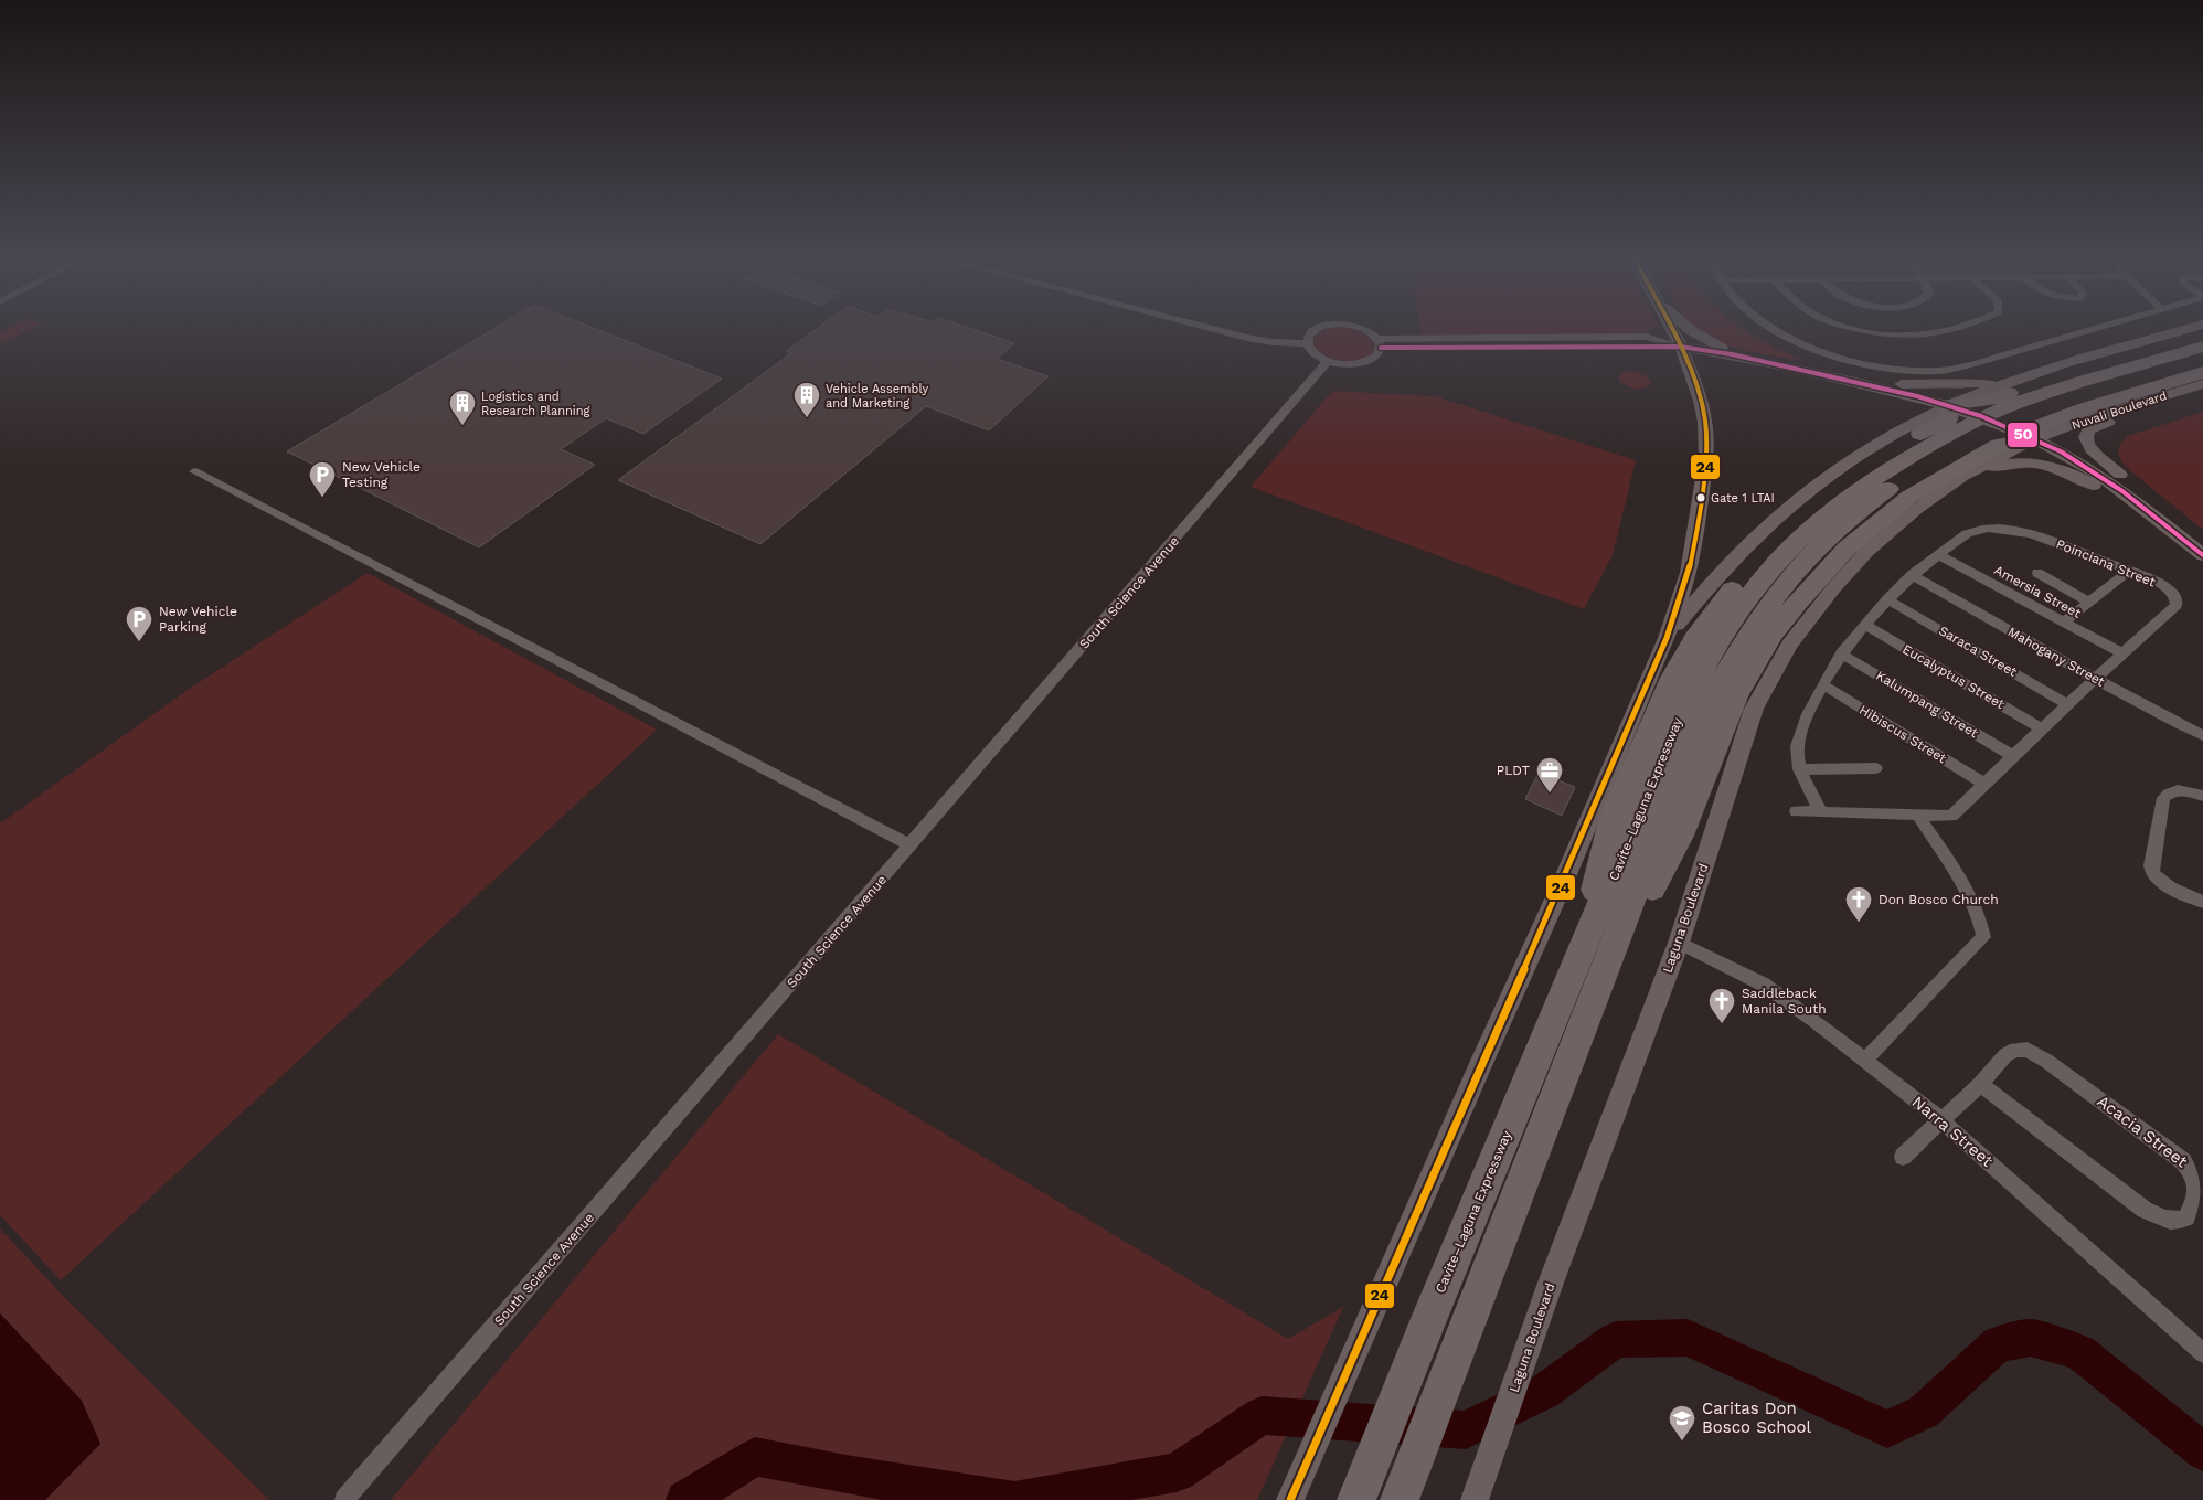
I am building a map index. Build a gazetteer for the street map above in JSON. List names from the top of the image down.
{
  "streets": {
    "highway": ["Cavite–Laguna Expressway"],
    "main road": ["Nuvali Boulevard", "Laguna Boulevard"],
    "street": [
      "Poinciana Street",
      "Amersia Street",
      "South Science Avenue",
      "Saraca Street",
      "Mahogany Street",
      "Eucalyptus Street",
      "Kalumpang Street",
      "Hibiscus Street",
      "Narra Street",
      "Acacia Street"
    ]
  },
  "crossings": [
    ["Nuvali Boulevard", "Cavite–Laguna Expressway"],
    ["Nuvali Boulevard", "Laguna Boulevard"],
    ["Poinciana Street", "Amersia Street"],
    ["Poinciana Street", "Saraca Street"],
    ["Poinciana Street", "Mahogany Street"],
    ["Poinciana Street", "Eucalyptus Street"],
    ["Poinciana Street", "Kalumpang Street"],
    ["Poinciana Street", "Hibiscus Street"],
    ["Cavite–Laguna Expressway", "Laguna Boulevard"],
    ["Laguna Boulevard", "Narra Street"],
    ["Narra Street", "Acacia Street"]
  ],
  "places": {
    "building": ["Vehicle Assembly and Marketing", "Logistics and Research Planning"],
    "other": ["Gate 1 LTAI"],
    "parking": ["New Vehicle Testing", "New Vehicle Parking"],
    "office": ["PLDT"],
    "church": ["Don Bosco Church", "Saddleback Manila South"],
    "school or university": ["Caritas Don Bosco School"]
  },
  "lines": ["transit line 24", "transit line 50"]
}
